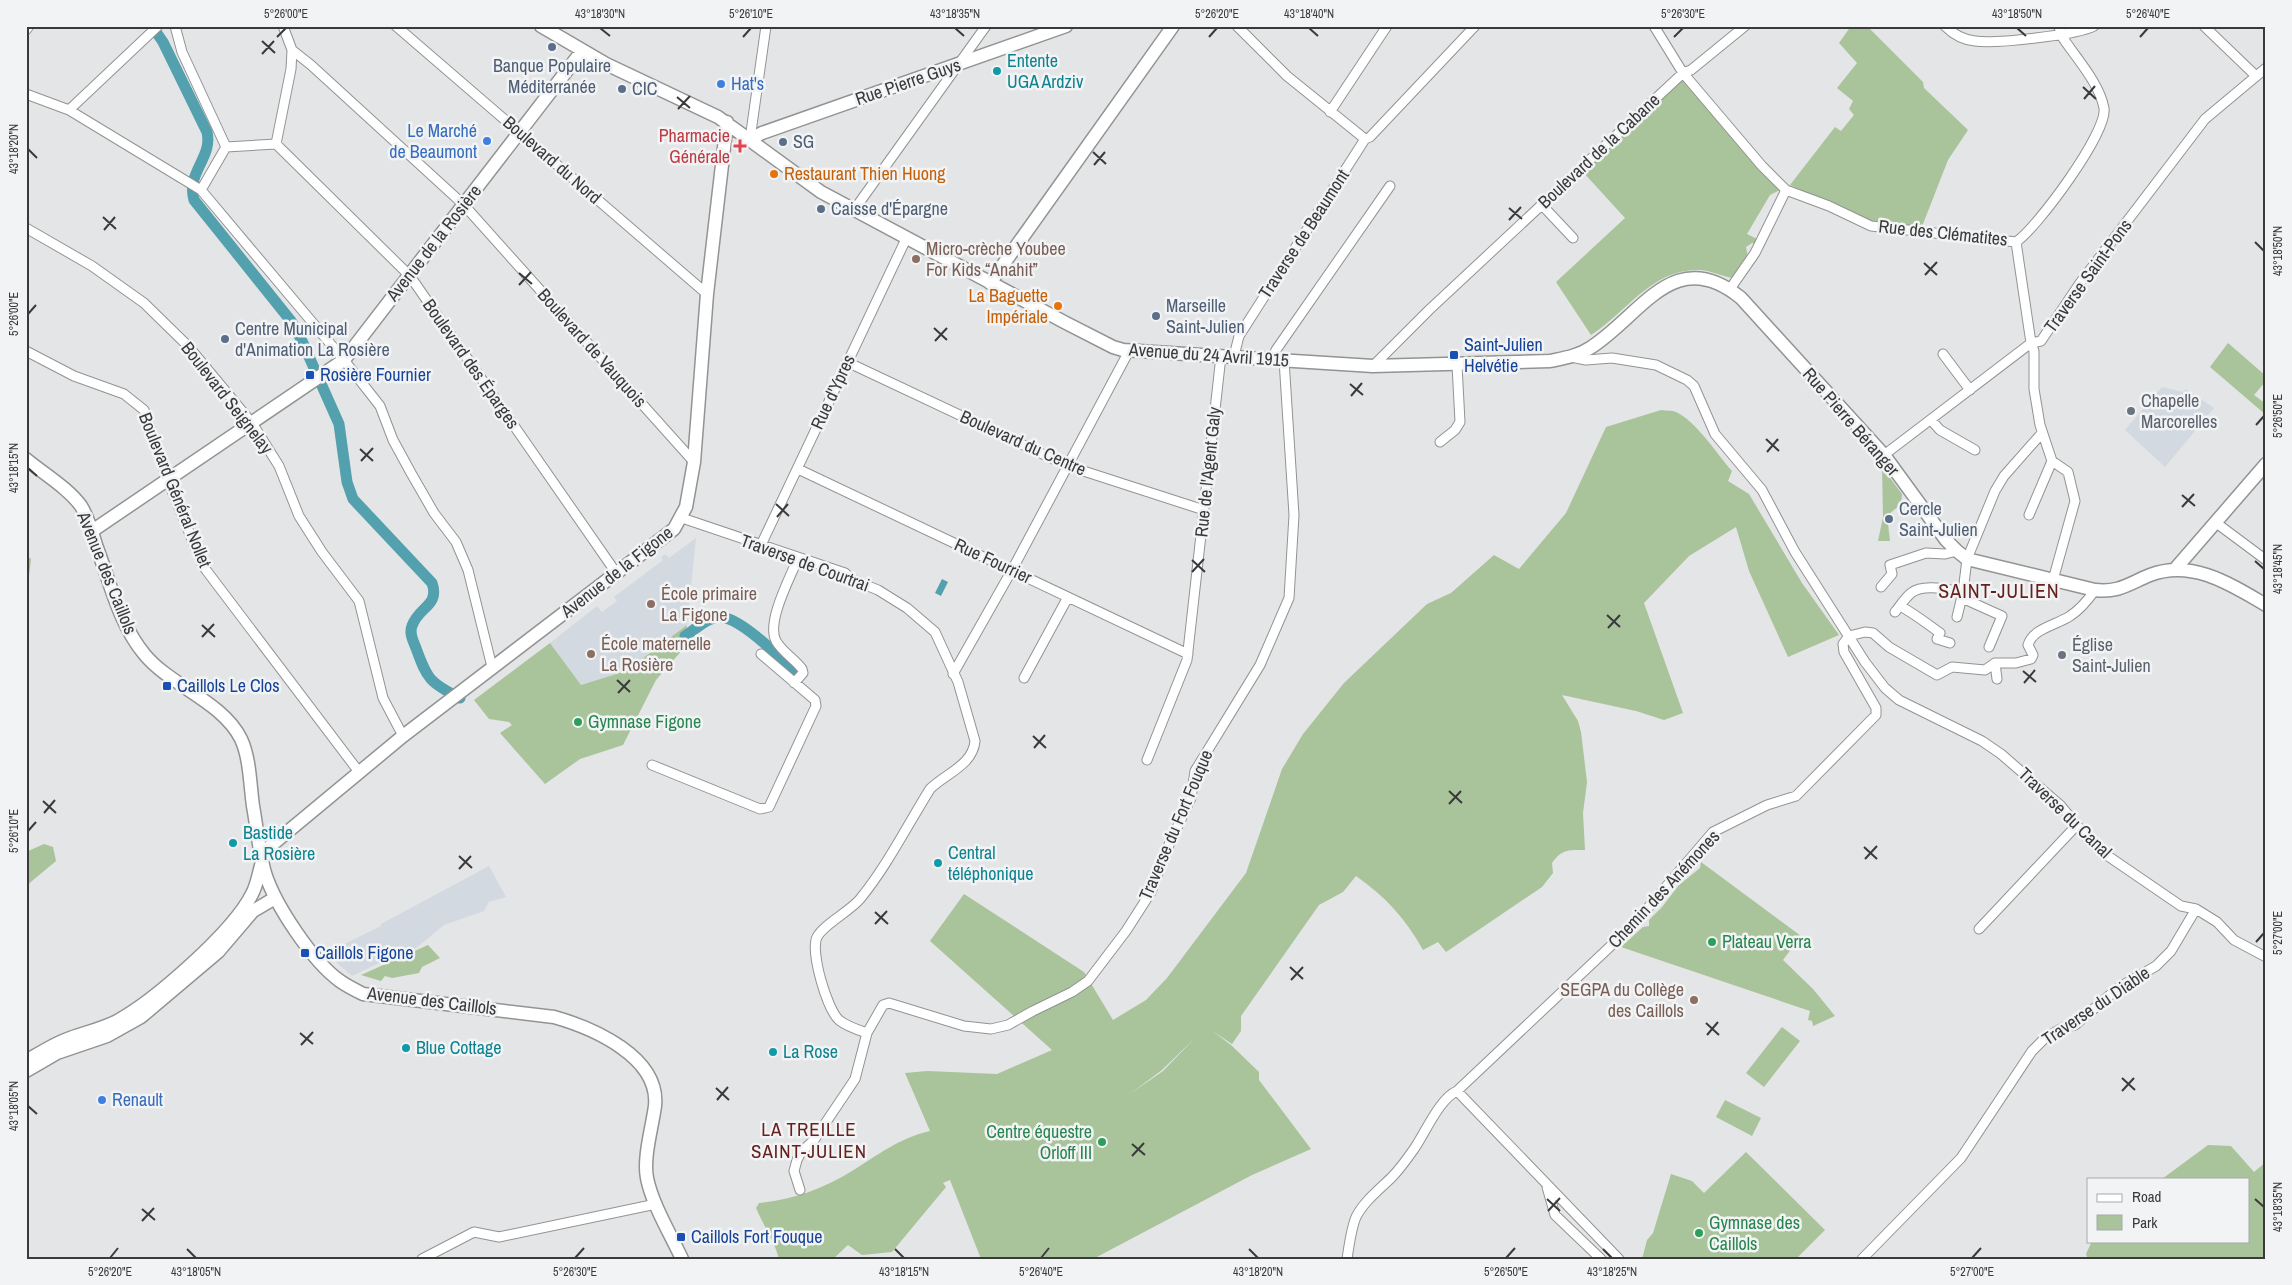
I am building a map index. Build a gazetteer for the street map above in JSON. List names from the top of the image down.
{
  "streets": {
    "street": [
      "Rue Pierre Guys",
      "Boulevard de la Cabane",
      "Boulevard du Nord",
      "Rue des Clématites",
      "Traverse de Beaumont",
      "Avenue de la Rosière",
      "Traverse Saint-Pons",
      "Boulevard de Vauquois",
      "Avenue du 24 Avril 1915",
      "Boulevard des Éparges",
      "Rue d'Ypres",
      "Boulevard Seignelay",
      "Rue Pierre Béranger",
      "Boulevard du Centre",
      "Rue de l'Agent Galy",
      "Boulevard Général Nollet",
      "Rue Fourrier",
      "Traverse de Courtrai",
      "Avenue de la Figone",
      "Avenue des Caillols",
      "Traverse du Canal",
      "Traverse du Fort Fouque",
      "Chemin des Anémones",
      "Traverse du Diable"
    ]
  },
  "crossings": [
    ["Rue Pierre Guys", "Avenue du 24 Avril 1915"],
    ["Boulevard de la Cabane", "Avenue du 24 Avril 1915"],
    ["Boulevard du Nord", "Avenue de la Rosière"],
    ["Boulevard du Nord", "Avenue de la Figone"],
    ["Traverse de Beaumont", "Avenue du 24 Avril 1915"],
    ["Traverse de Beaumont", "Rue de l'Agent Galy"],
    ["Avenue de la Rosière", "Boulevard de Vauquois"],
    ["Avenue de la Rosière", "Avenue du 24 Avril 1915"],
    ["Avenue de la Rosière", "Boulevard des Éparges"],
    ["Avenue de la Rosière", "Boulevard Seignelay"],
    ["Avenue de la Rosière", "Boulevard Général Nollet"],
    ["Avenue de la Rosière", "Avenue des Caillols"],
    ["Traverse Saint-Pons", "Rue Pierre Béranger"],
    ["Boulevard de Vauquois", "Avenue de la Figone"],
    ["Avenue du 24 Avril 1915", "Rue d'Ypres"],
    ["Avenue du 24 Avril 1915", "Rue Pierre Béranger"],
    ["Avenue du 24 Avril 1915", "Rue de l'Agent Galy"],
    ["Avenue du 24 Avril 1915", "Avenue de la Figone"],
    ["Avenue du 24 Avril 1915", "Traverse du Fort Fouque"],
    ["Boulevard des Éparges", "Avenue de la Figone"],
    ["Rue d'Ypres", "Boulevard du Centre"],
    ["Rue d'Ypres", "Rue Fourrier"],
    ["Rue d'Ypres", "Traverse de Courtrai"],
    ["Boulevard Seignelay", "Avenue de la Figone"],
    ["Boulevard du Centre", "Rue de l'Agent Galy"],
    ["Rue de l'Agent Galy", "Rue Fourrier"],
    ["Boulevard Général Nollet", "Avenue de la Figone"],
    ["Traverse de Courtrai", "Avenue de la Figone"],
    ["Traverse de Courtrai", "Traverse du Fort Fouque"],
    ["Avenue de la Figone", "Avenue des Caillols"],
    ["Traverse du Canal", "Chemin des Anémones"],
    ["Traverse du Canal", "Traverse du Diable"]
  ],
  "districts": ["SAINT-JULIEN", "LA TREILLE SAINT-JULIEN"],
  "places": {
    "other": [
      "Banque Populaire Méditerranée",
      "Entente UGA Ardziv",
      "Hat's",
      "CIC",
      "Le Marché de Beaumont",
      "SG",
      "Restaurant Thien Huong",
      "Caisse d'Épargne",
      "Micro-crèche Youbee For Kids “Anahit”",
      "La Baguette Impériale",
      "Marseille Saint-Julien",
      "Centre Municipal d'Animation La Rosière",
      "Chapelle Marcorelles",
      "Cercle Saint-Julien",
      "École primaire La Figone",
      "École maternelle La Rosière",
      "Église Saint-Julien",
      "Gymnase Figone",
      "Bastide La Rosière",
      "Central téléphonique",
      "Plateau Verra",
      "SEGPA du Collège des Caillols",
      "Blue Cottage",
      "La Rose",
      "Renault",
      "Centre équestre Orloff III",
      "Gymnase des Caillols"
    ],
    "health": ["Pharmacie Générale"],
    "transit": [
      "Saint-Julien Helvétie",
      "Rosière Fournier",
      "Caillols Le Clos",
      "Caillols Figone",
      "Caillols Fort Fouque"
    ]
  },
  "legend": ["Road", "Park"],
  "coordinates": [
    "5°26'00\"E",
    "43°18'30\"N",
    "5°26'10\"E",
    "43°18'35\"N",
    "5°26'20\"E",
    "43°18'40\"N",
    "5°26'30\"E",
    "43°18'50\"N",
    "5°26'40\"E",
    "43°18'20\"N",
    "5°26'50\"E",
    "43°18'15\"N",
    "43°18'45\"N",
    "5°27'00\"E",
    "43°18'05\"N",
    "43°18'25\"N"
  ]
}
